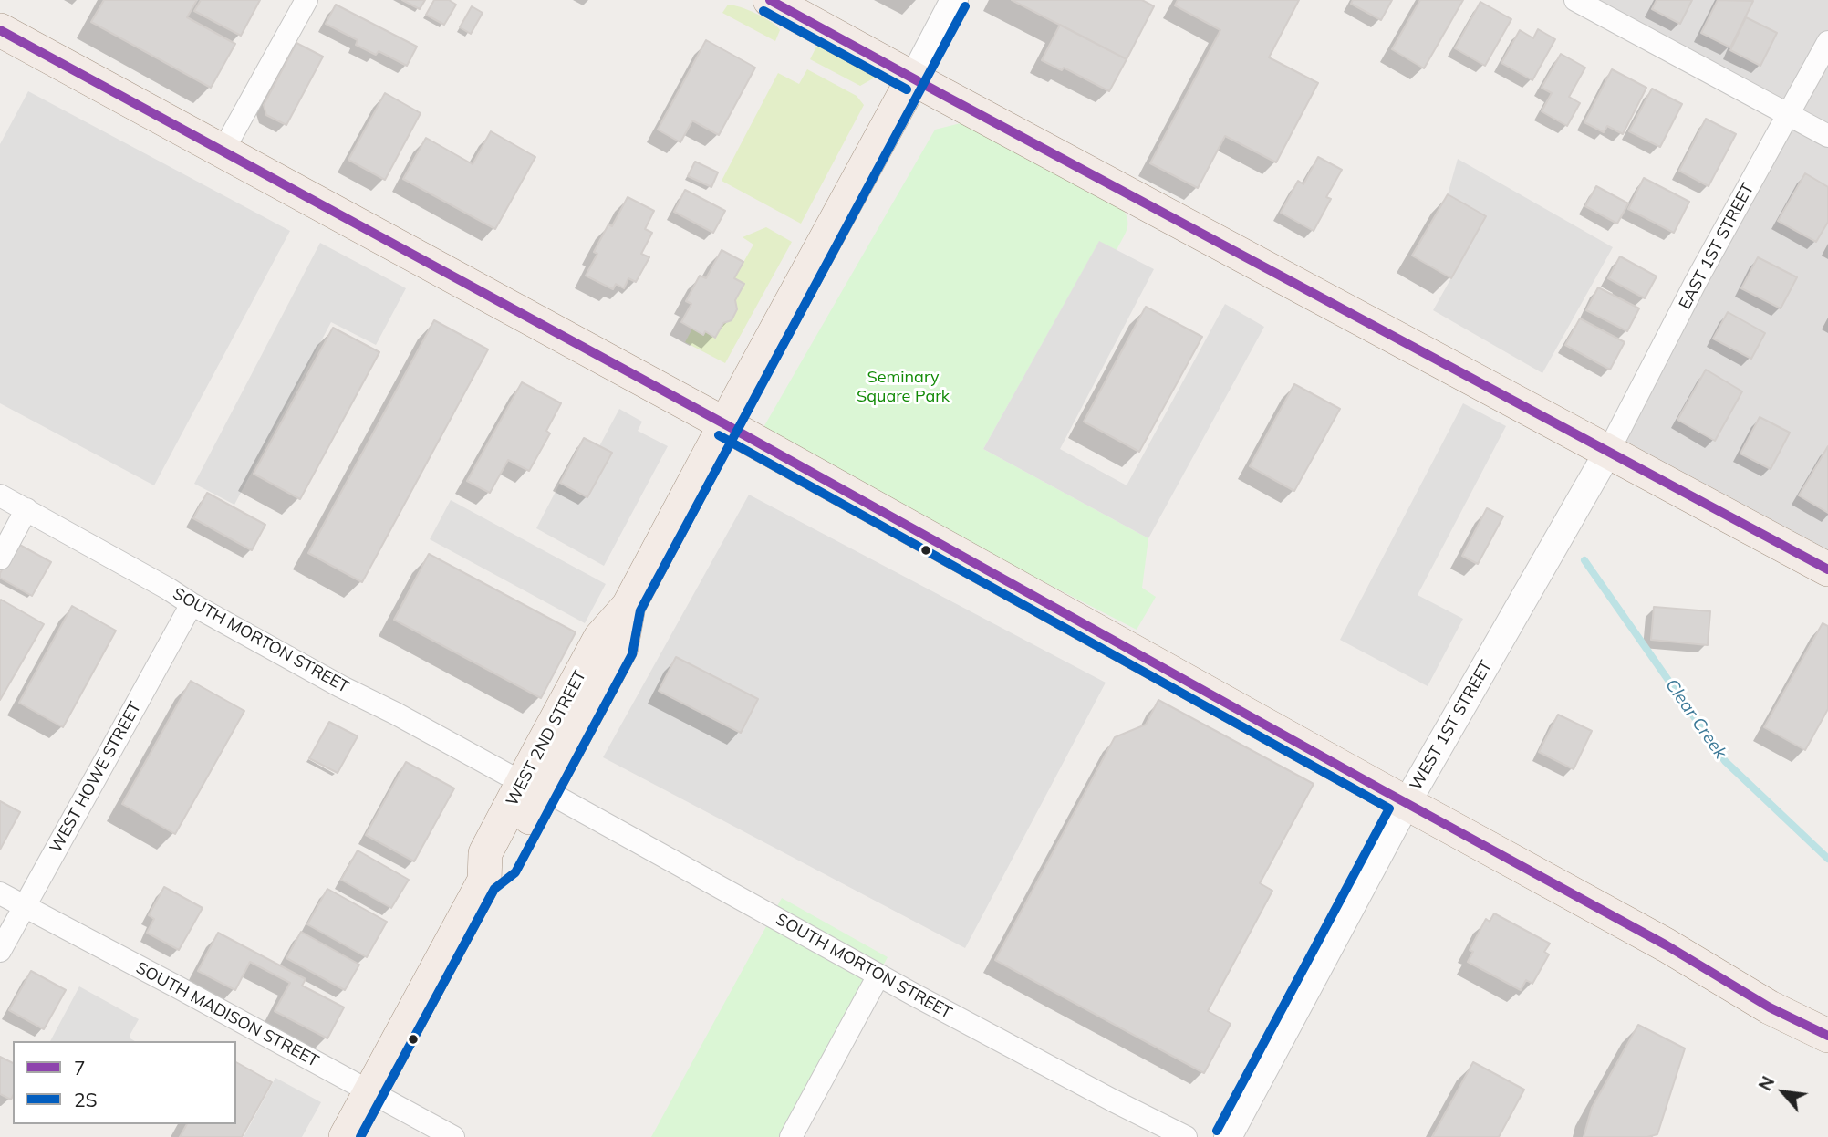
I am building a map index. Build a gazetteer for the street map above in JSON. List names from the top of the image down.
{
  "streets": {
    "main road": ["WEST 2ND STREET"],
    "street": [
      "EAST 1ST STREET",
      "SOUTH MORTON STREET",
      "WEST 1ST STREET",
      "WEST HOWE STREET",
      "SOUTH MADISON STREET"
    ]
  },
  "crossings": [
    ["EAST 1ST STREET", "WEST 1ST STREET"],
    ["SOUTH MORTON STREET", "WEST 2ND STREET"],
    ["SOUTH MORTON STREET", "WEST HOWE STREET"],
    ["WEST 2ND STREET", "SOUTH MADISON STREET"],
    ["WEST HOWE STREET", "SOUTH MADISON STREET"]
  ],
  "water": ["Clear Creek"],
  "parks": ["Seminary Square Park"],
  "lines": ["transit line 7", "transit line 2S"],
  "legend": ["7", "2S"],
  "north": "top left"
}
